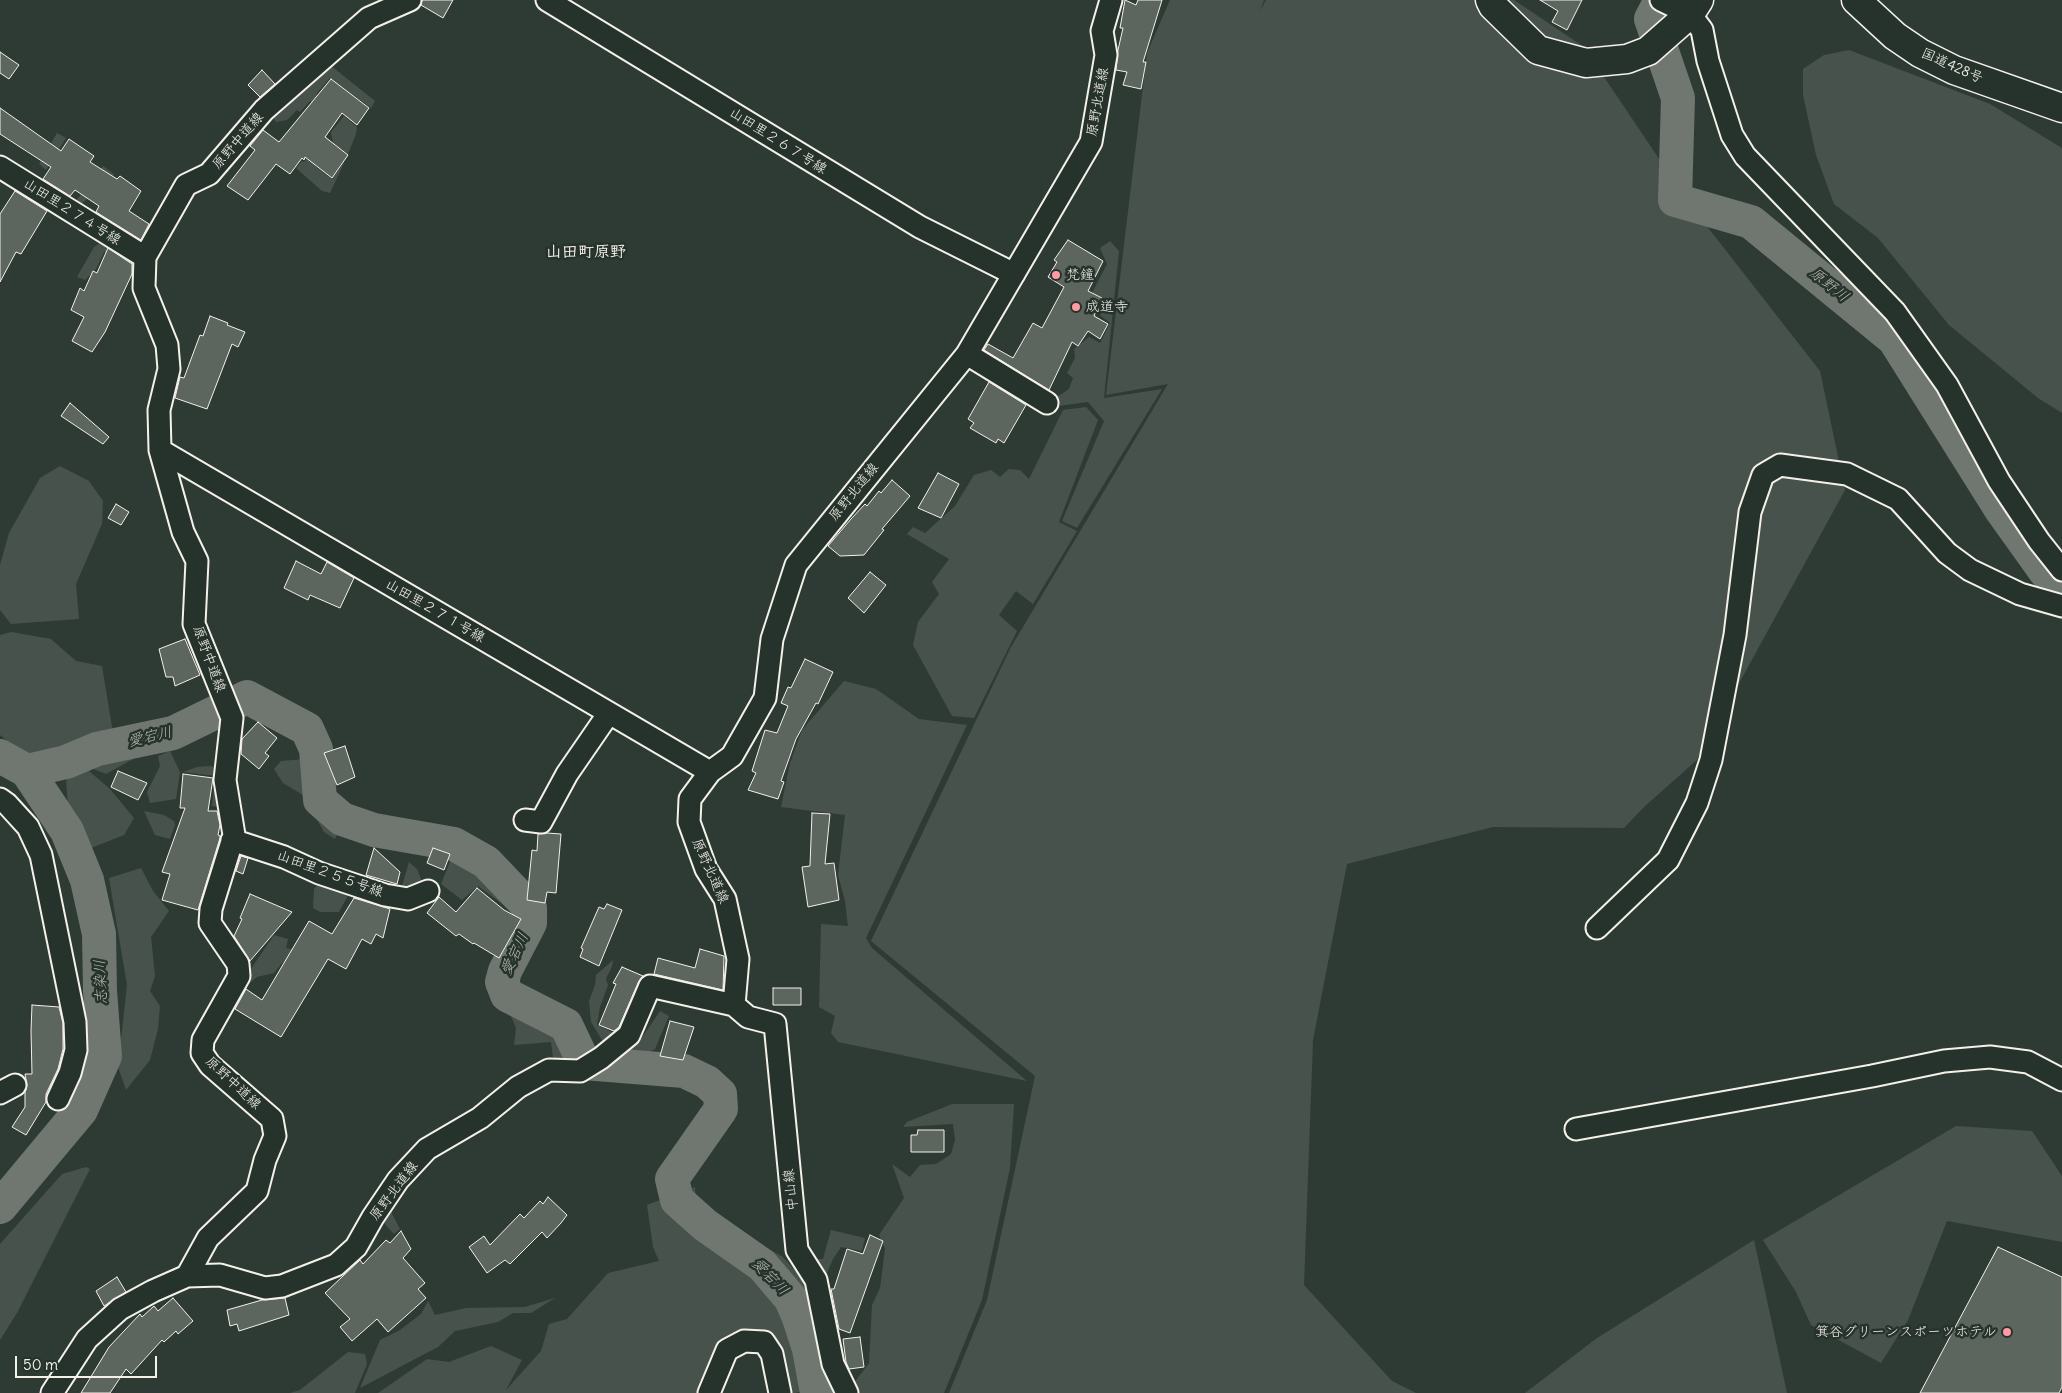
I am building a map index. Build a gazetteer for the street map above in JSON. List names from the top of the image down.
{
  "streets": {
    "highway": ["国道428号"],
    "street": [
      "原野北道線",
      "原野中道線",
      "山田里２６７号線",
      "山田里２７４号線",
      "山田里２７１号線",
      "山田里２５５号線",
      "中山線"
    ]
  },
  "crossings": [
    ["原野北道線", "原野中道線"],
    ["原野北道線", "山田里２６７号線"],
    ["原野北道線", "山田里２７１号線"],
    ["原野北道線", "中山線"],
    ["原野中道線", "山田里２７４号線"],
    ["原野中道線", "山田里２７１号線"],
    ["原野中道線", "山田里２５５号線"]
  ],
  "districts": ["山田町原野"],
  "water": ["原野川", "愛宕川", "志染川"],
  "places": ["梵鐘", "成道寺", "箕谷グリーンスポーツホテル"],
  "scale_bar": "50 m"
}
